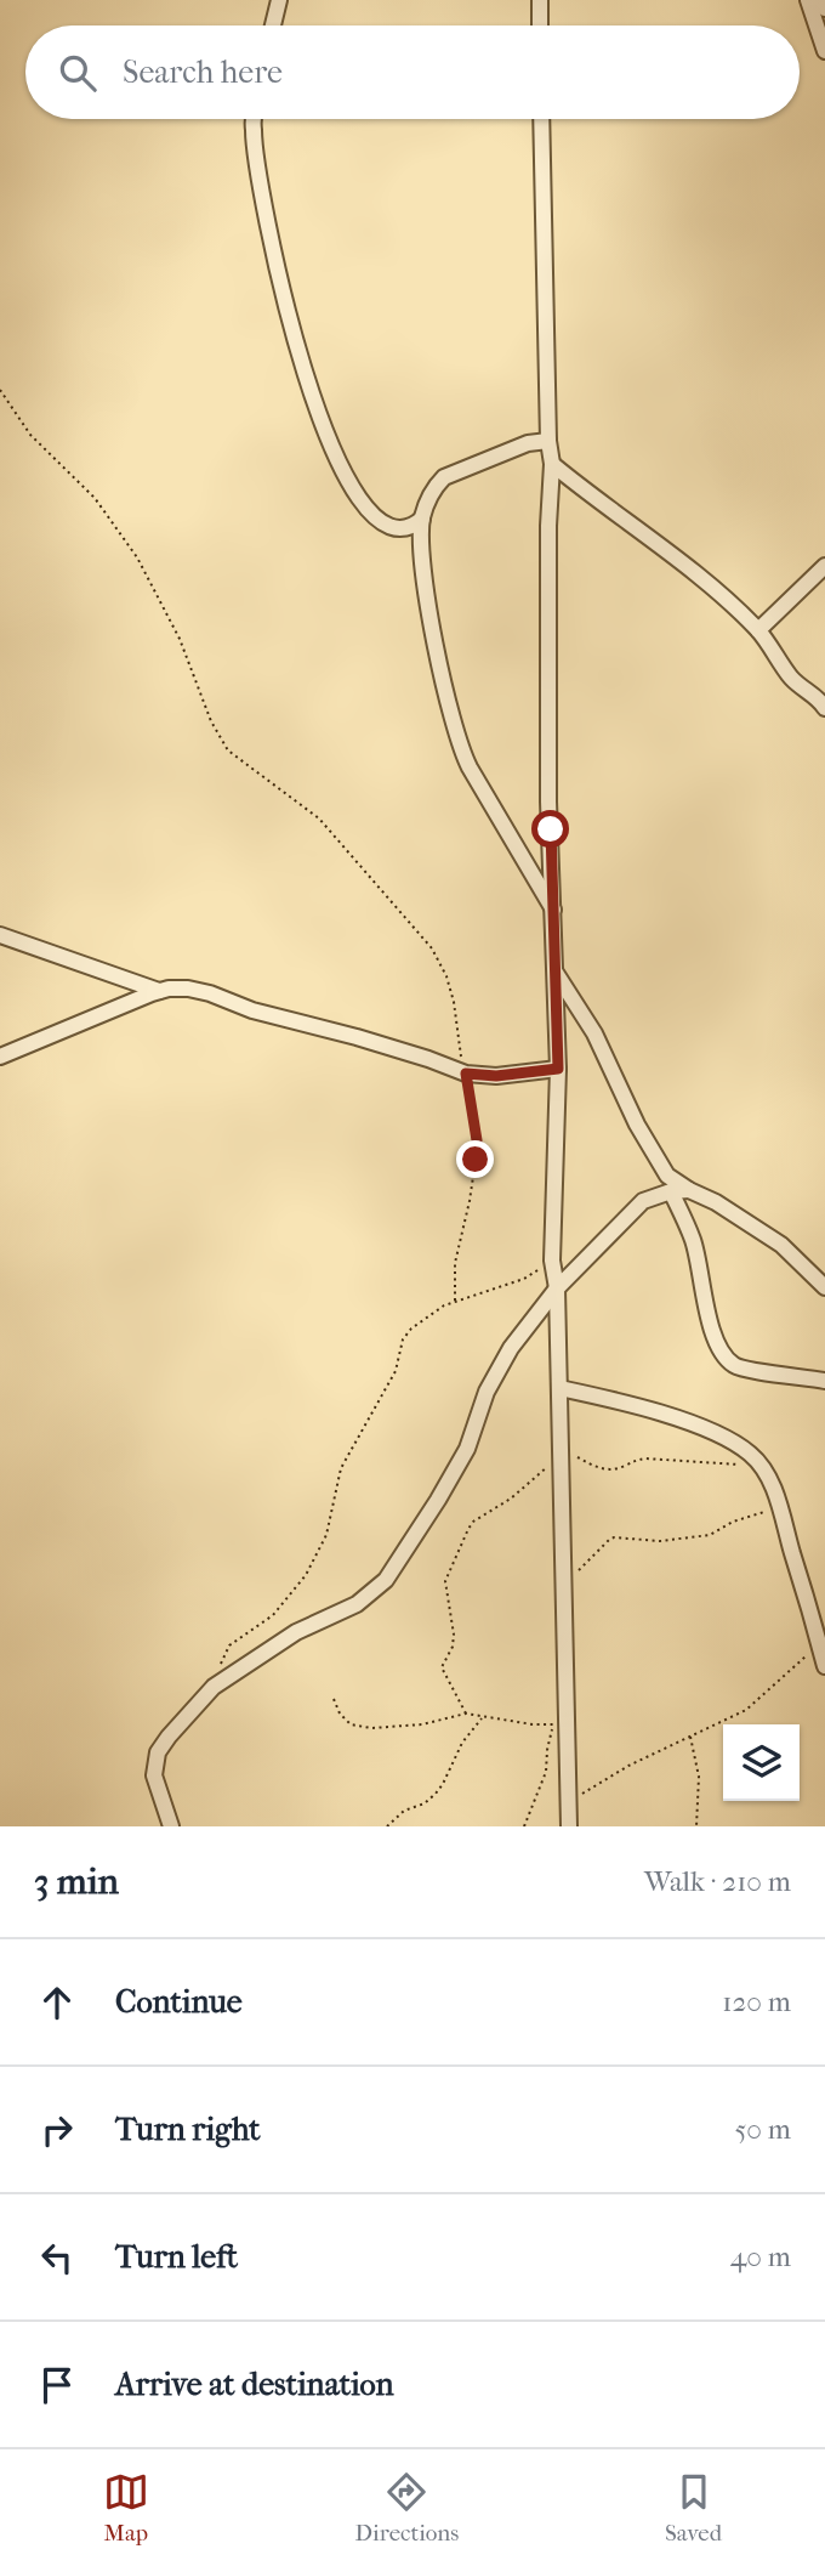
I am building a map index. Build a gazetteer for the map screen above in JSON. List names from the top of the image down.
{
  "page": {
    "search": "Search here",
    "heading": ["3 min", "Walk · 210 m"],
    "list": [
      ["Continue", "120 m"],
      ["Turn right", "50 m"],
      ["Turn left", "40 m"],
      "Arrive at destination"
    ],
    "nav": ["Map", "Directions", "Saved"]
  }
}
